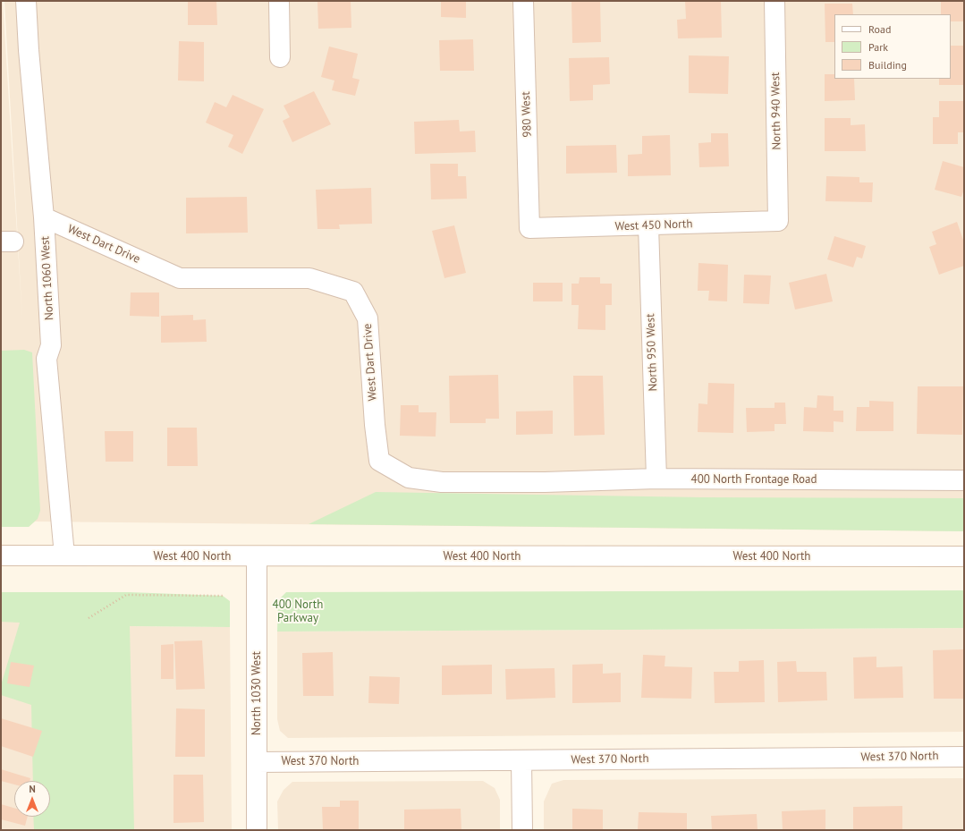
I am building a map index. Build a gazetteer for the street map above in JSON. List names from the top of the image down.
{
  "streets": {
    "street": [
      "North 940 West",
      "980 West",
      "West 450 North",
      "West Dart Drive",
      "North 1060 West",
      "North 950 West",
      "400 North Frontage Road",
      "West 400 North",
      "North 1030 West",
      "West 370 North"
    ]
  },
  "crossings": [
    ["North 940 West", "West 450 North"],
    ["980 West", "West 450 North"],
    ["West 450 North", "North 950 West"],
    ["West Dart Drive", "North 1060 West"],
    ["West Dart Drive", "400 North Frontage Road"],
    ["North 1060 West", "West 400 North"],
    ["North 950 West", "400 North Frontage Road"],
    ["West 400 North", "North 1030 West"],
    ["North 1030 West", "West 370 North"]
  ],
  "parks": ["400 North Parkway"],
  "legend": ["Road", "Park", "Building"],
  "north": "top"
}
